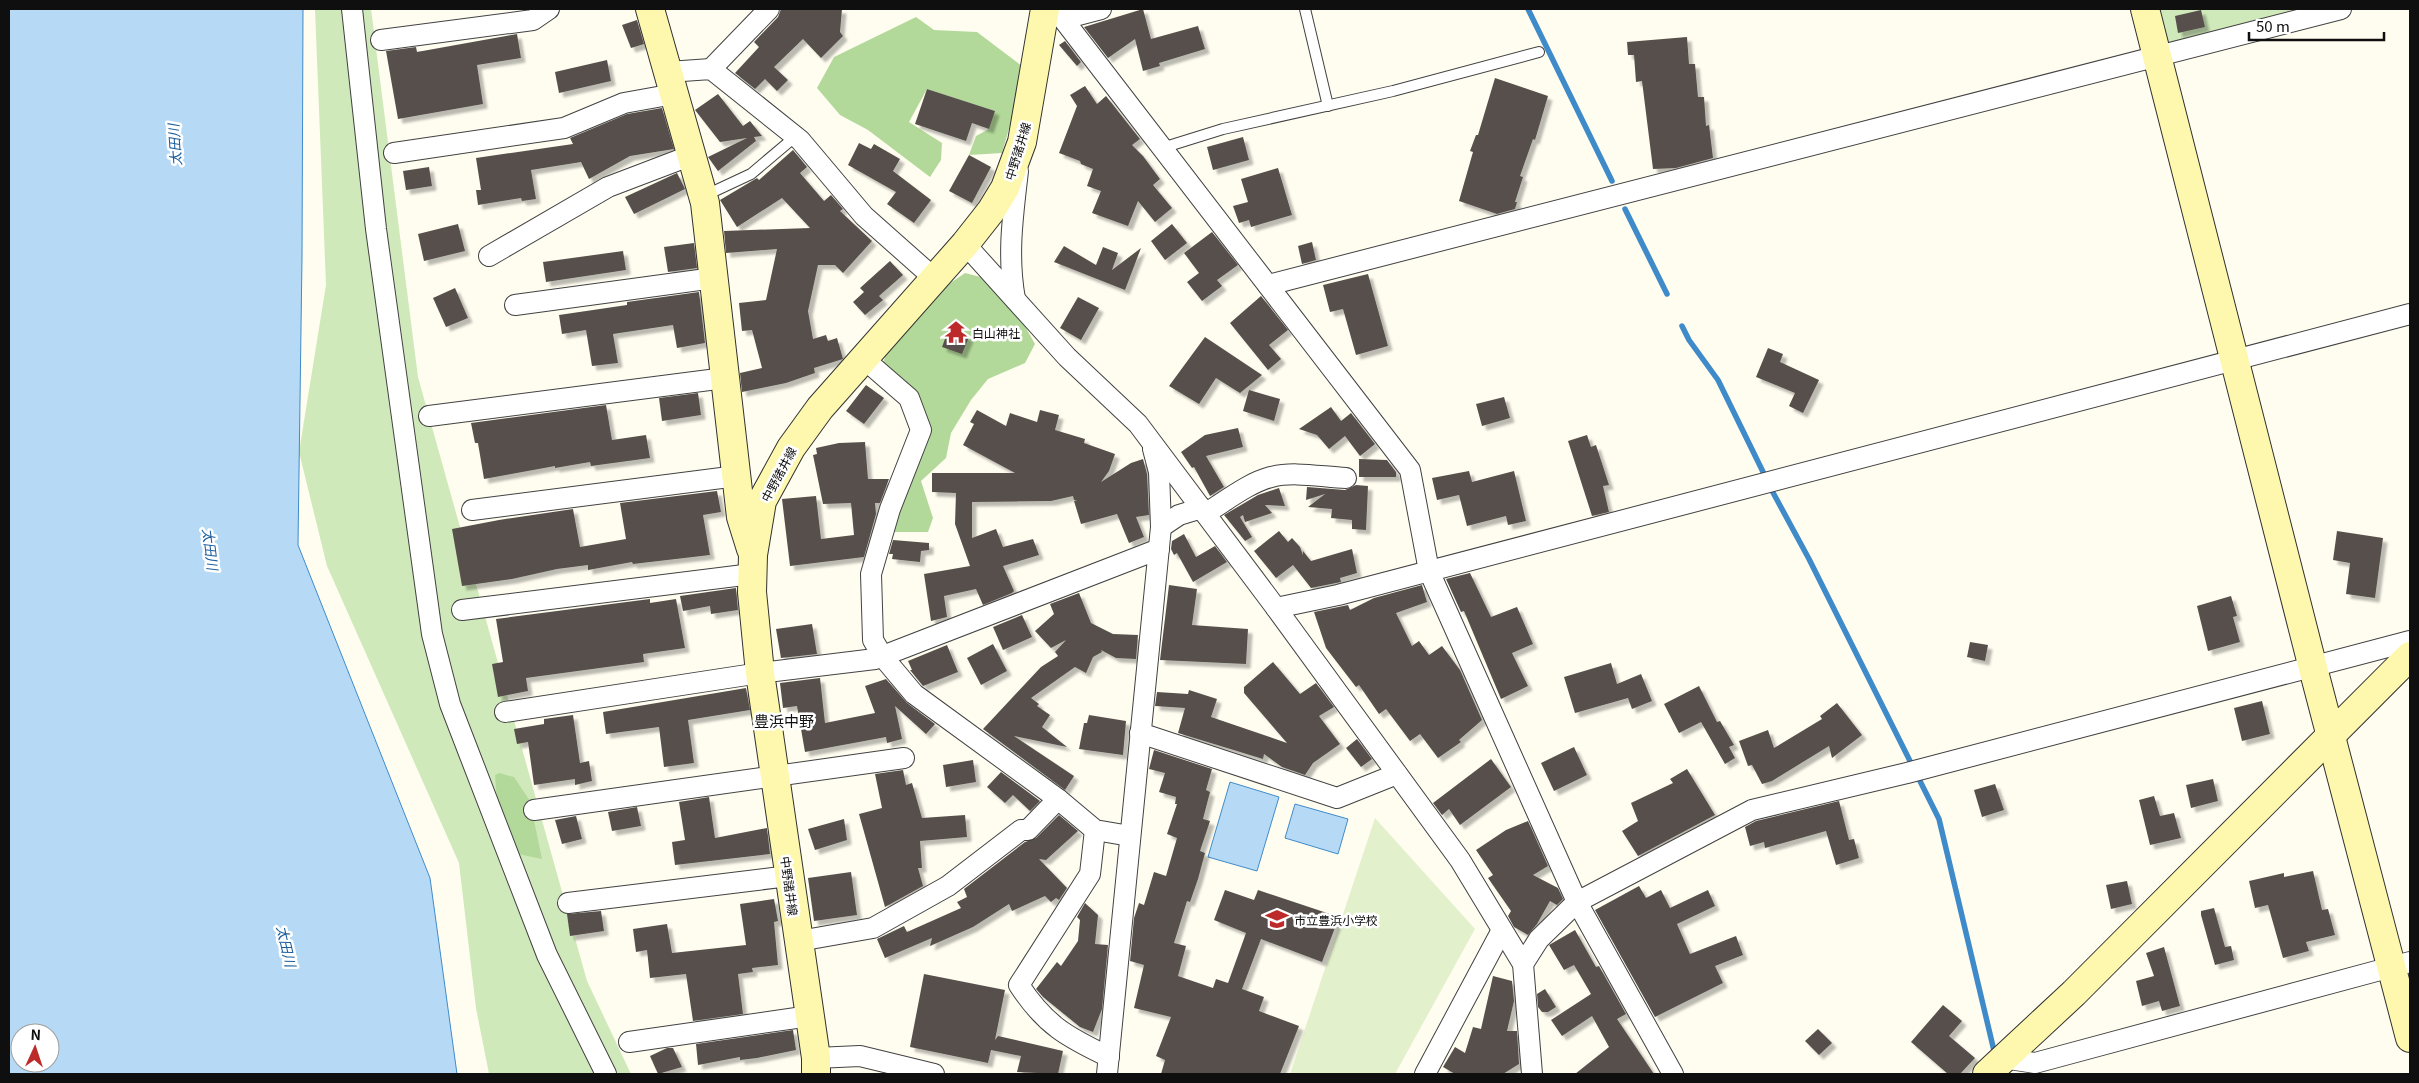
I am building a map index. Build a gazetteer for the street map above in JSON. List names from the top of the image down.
{
  "streets": {
    "street": ["中野諸井線"]
  },
  "districts": ["豊浜中野"],
  "water": ["太田川"],
  "places": {
    "temple": ["白山神社"],
    "school or university": ["市立豊浜小学校"]
  },
  "scale_bar": "50 m",
  "north": "top"
}
